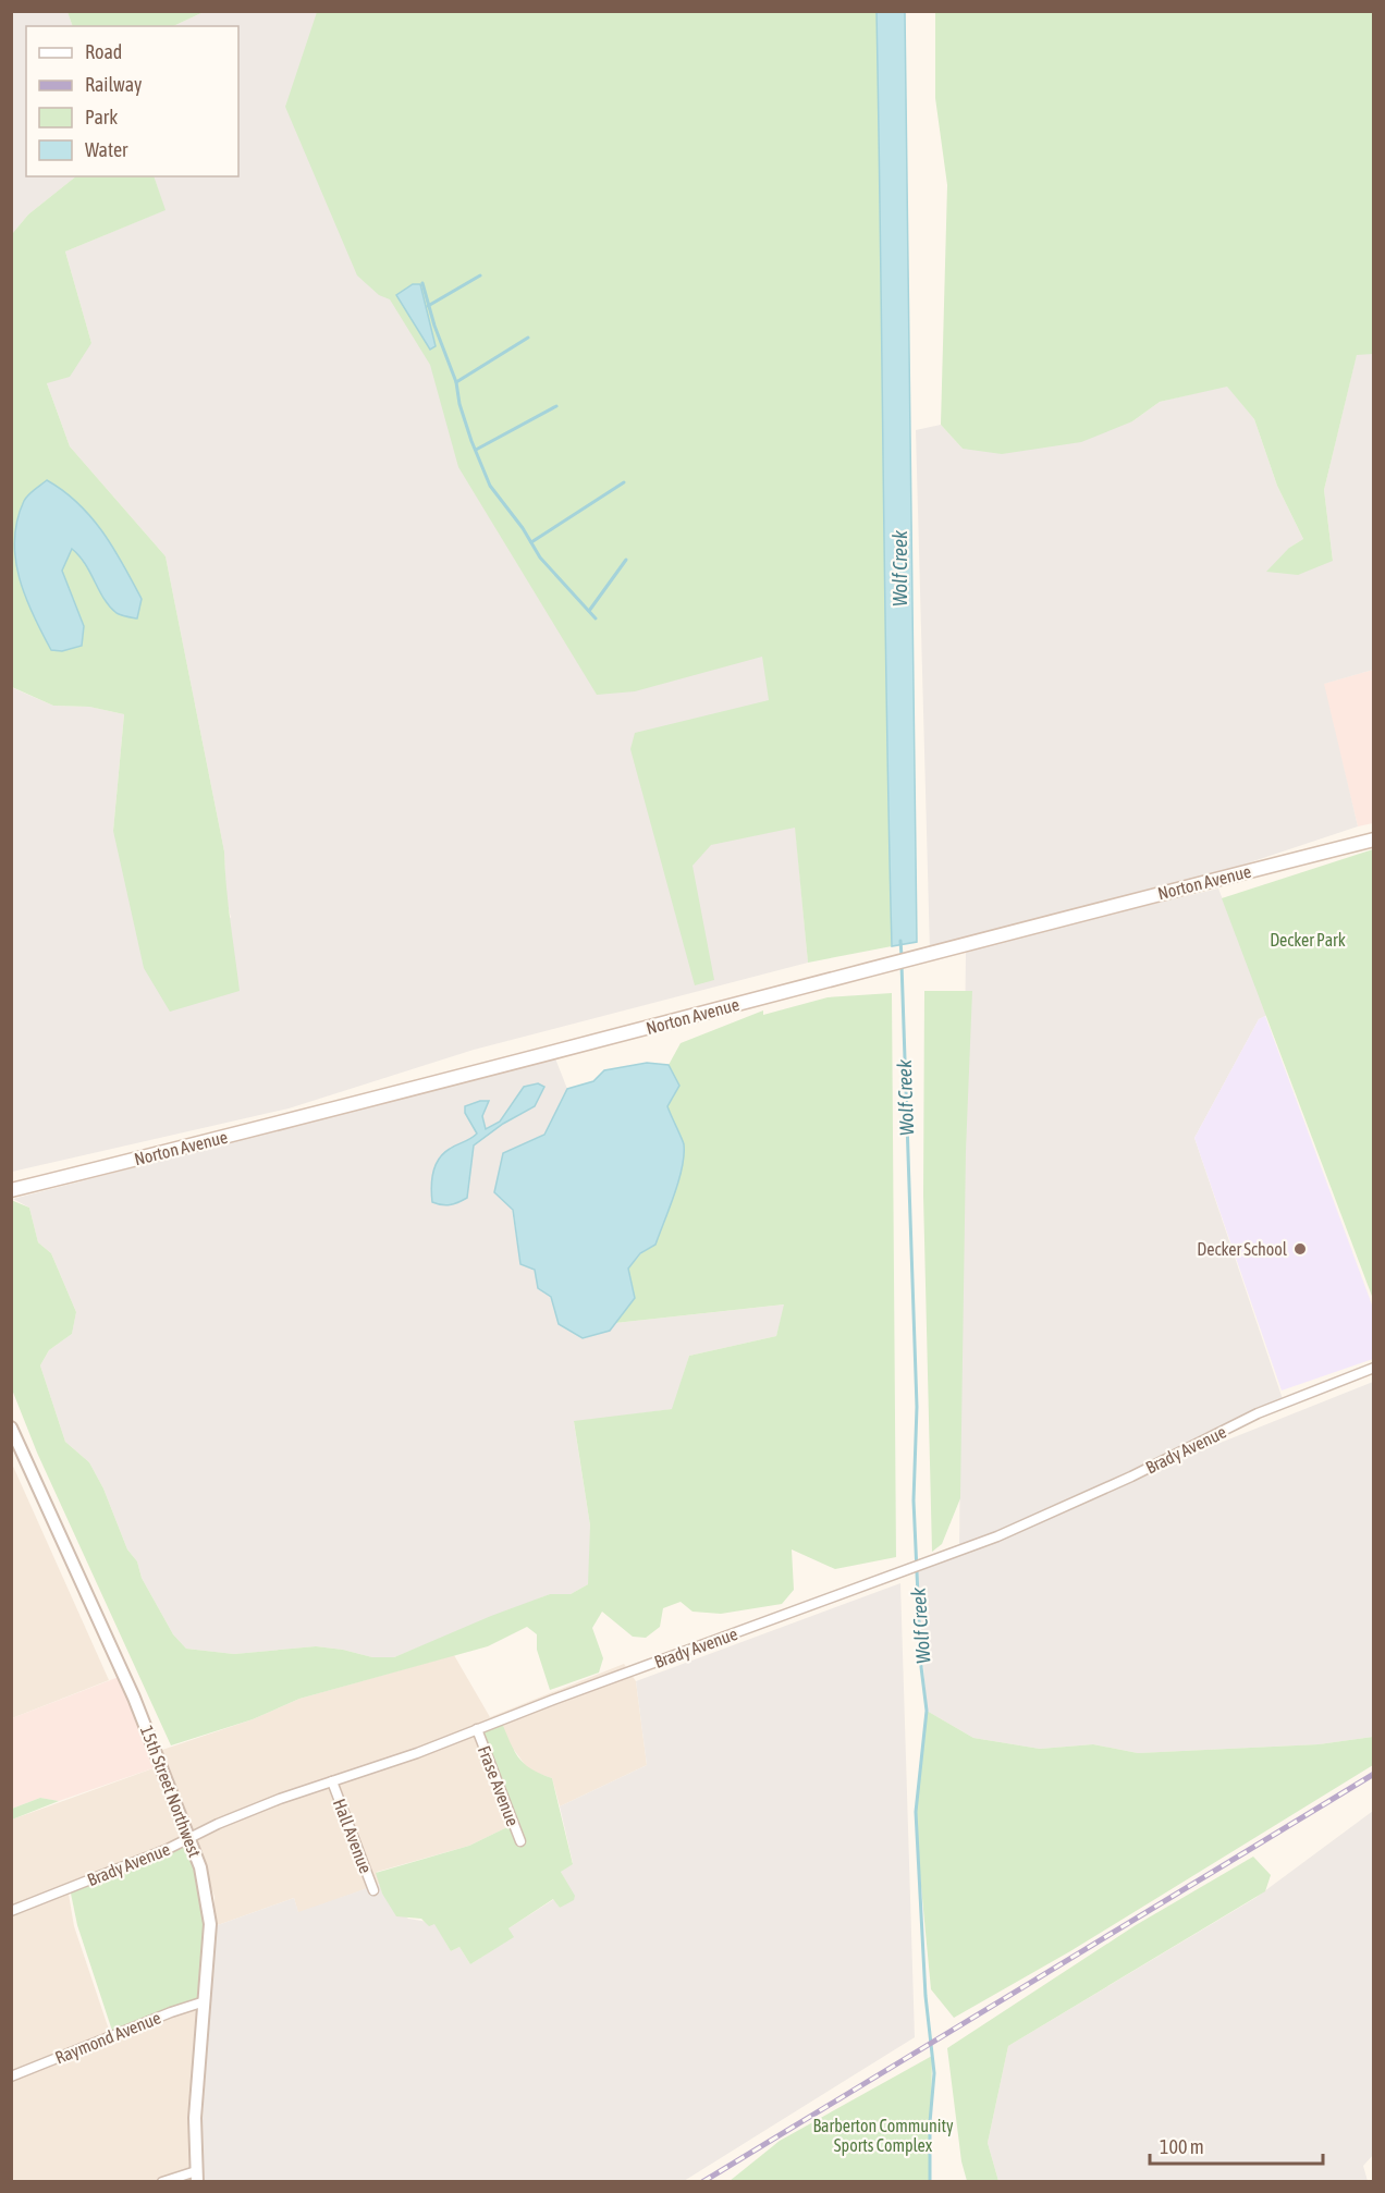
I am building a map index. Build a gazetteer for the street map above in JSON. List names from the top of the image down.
{
  "streets": {
    "main road": ["Norton Avenue"],
    "street": [
      "Brady Avenue",
      "Frase Avenue",
      "15th Street Northwest",
      "Hall Avenue",
      "Raymond Avenue"
    ]
  },
  "crossings": [
    ["Brady Avenue", "Frase Avenue"],
    ["Brady Avenue", "15th Street Northwest"],
    ["Brady Avenue", "Hall Avenue"],
    ["15th Street Northwest", "Raymond Avenue"]
  ],
  "water": ["Wolf Creek"],
  "parks": ["Decker Park", "Barberton Community Sports Complex"],
  "places": ["Decker School"],
  "legend": [
    "Road",
    "Railway",
    "Park",
    "Water"
  ],
  "scale_bar": "100 m"
}
